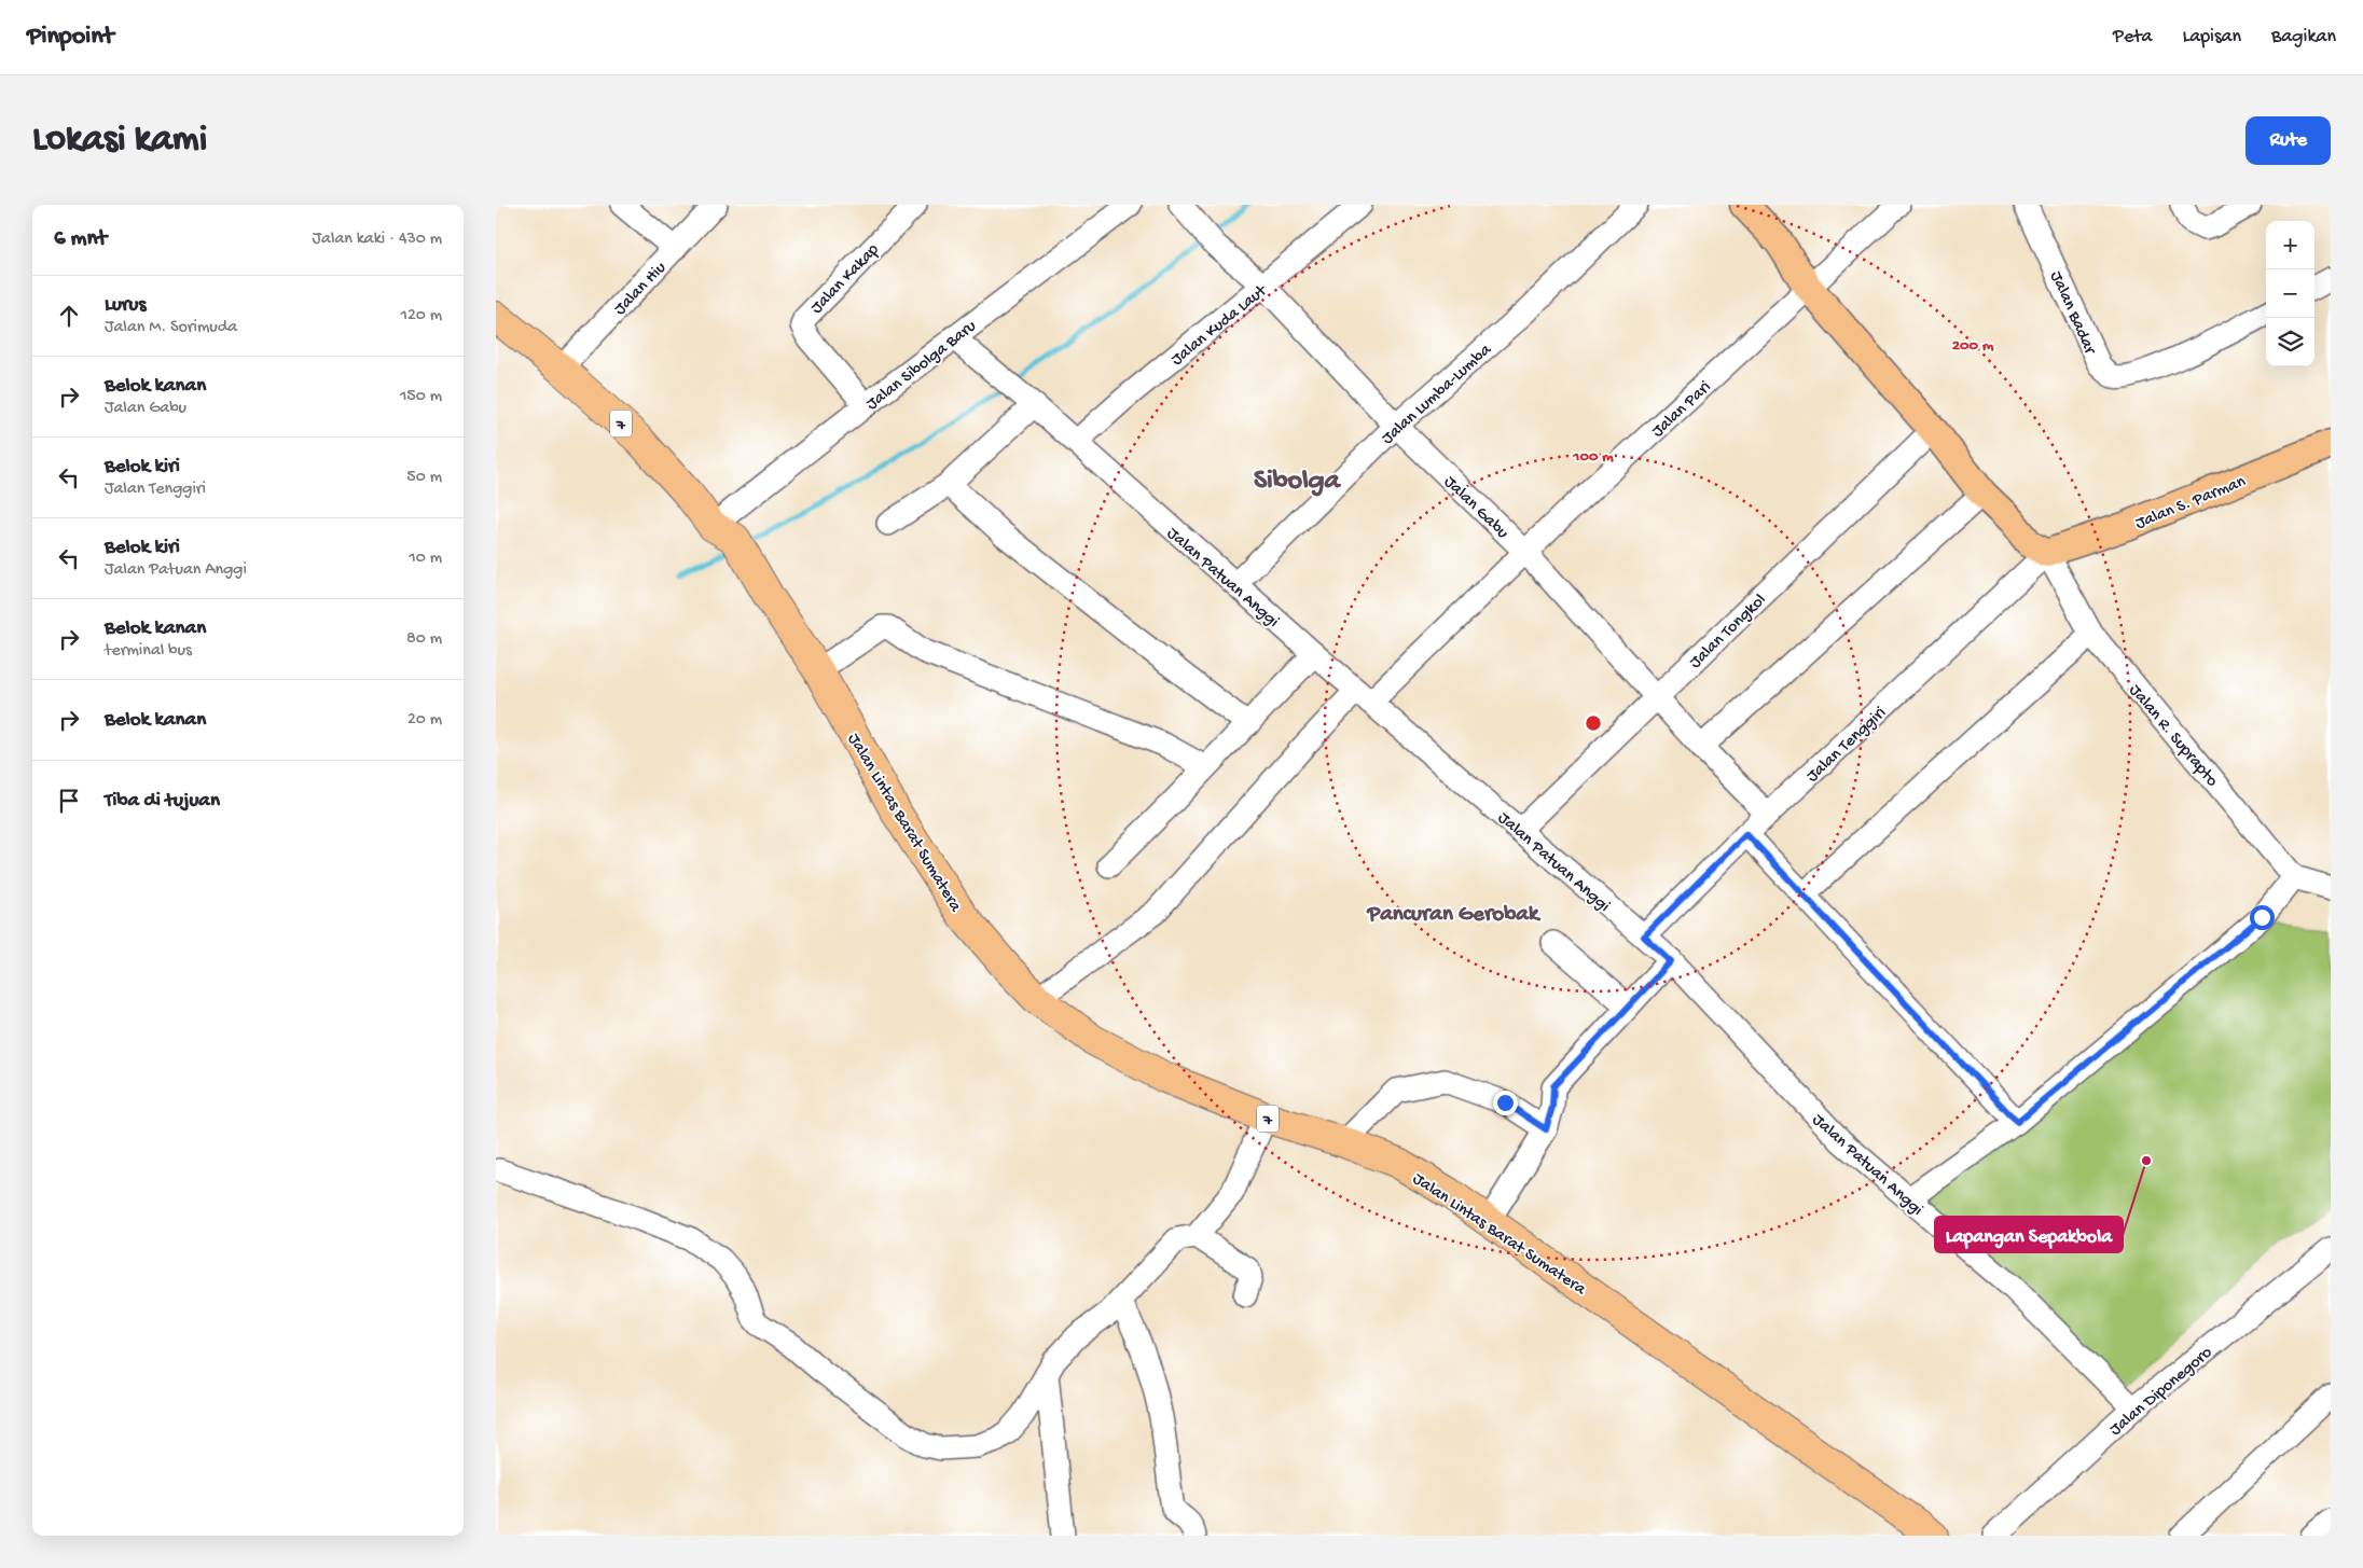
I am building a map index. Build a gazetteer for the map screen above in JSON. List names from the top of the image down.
{
  "streets": {
    "highway": ["7", "Jalan Lintas Barat Sumatera"],
    "main road": ["Jalan S. Parman"],
    "street": [
      "Jalan Kakap",
      "Jalan Hiu",
      "Jalan Badar",
      "Jalan Kuda Laut",
      "Jalan Sibolga Baru",
      "Jalan Lumba-Lumba",
      "Jalan Pari",
      "Jalan Gabu",
      "Jalan Patuan Anggi",
      "Jalan Tongkol",
      "Jalan R. Suprapto",
      "Jalan Tenggiri",
      "Jalan Diponegoro"
    ]
  },
  "crossings": [
    ["Jalan Kakap", "Jalan Sibolga Baru"],
    ["Jalan Hiu", "Jalan Lintas Barat Sumatera"],
    ["Jalan Kuda Laut", "Jalan Gabu"],
    ["Jalan Kuda Laut", "Jalan Patuan Anggi"],
    ["Jalan Sibolga Baru", "Jalan Patuan Anggi"],
    ["Jalan Sibolga Baru", "Jalan Lintas Barat Sumatera"],
    ["Jalan Lumba-Lumba", "Jalan Gabu"],
    ["Jalan Lumba-Lumba", "Jalan Patuan Anggi"],
    ["Jalan Pari", "Jalan Gabu"],
    ["Jalan Pari", "Jalan Patuan Anggi"],
    ["Jalan Pari", "Jalan Lintas Barat Sumatera"],
    ["Jalan S. Parman", "Jalan R. Suprapto"],
    ["Jalan S. Parman", "Jalan Tenggiri"],
    ["Jalan Gabu", "Jalan Tongkol"],
    ["Jalan Gabu", "Jalan Tenggiri"],
    ["Jalan Patuan Anggi", "Jalan Tongkol"],
    ["Jalan Patuan Anggi", "Jalan Tenggiri"],
    ["Jalan Patuan Anggi", "Jalan Diponegoro"],
    ["Jalan R. Suprapto", "Jalan Tenggiri"]
  ],
  "districts": ["Sibolga", "Pancuran Gerobak"],
  "places": ["Lapangan Sepakbola"],
  "page": {
    "header": "Pinpoint",
    "nav": ["Peta", "Lapisan", "Bagikan"],
    "buttons": "Rute",
    "title": "Lokasi kami",
    "heading": ["6 mnt", "Jalan kaki · 430 m"],
    "map_buttons": ["+", "−"],
    "list": [
      ["Lurus", "Jalan M. Sorimuda", "120 m"],
      ["Belok kanan", "Jalan Gabu", "150 m"],
      ["Belok kiri", "Jalan Tenggiri", "50 m"],
      ["Belok kiri", "Jalan Patuan Anggi", "10 m"],
      ["Belok kanan", "terminal bus", "80 m"],
      ["Belok kanan", "20 m"],
      "Tiba di tujuan"
    ]
  },
  "rings": ["200 m", "100 m"]
}
